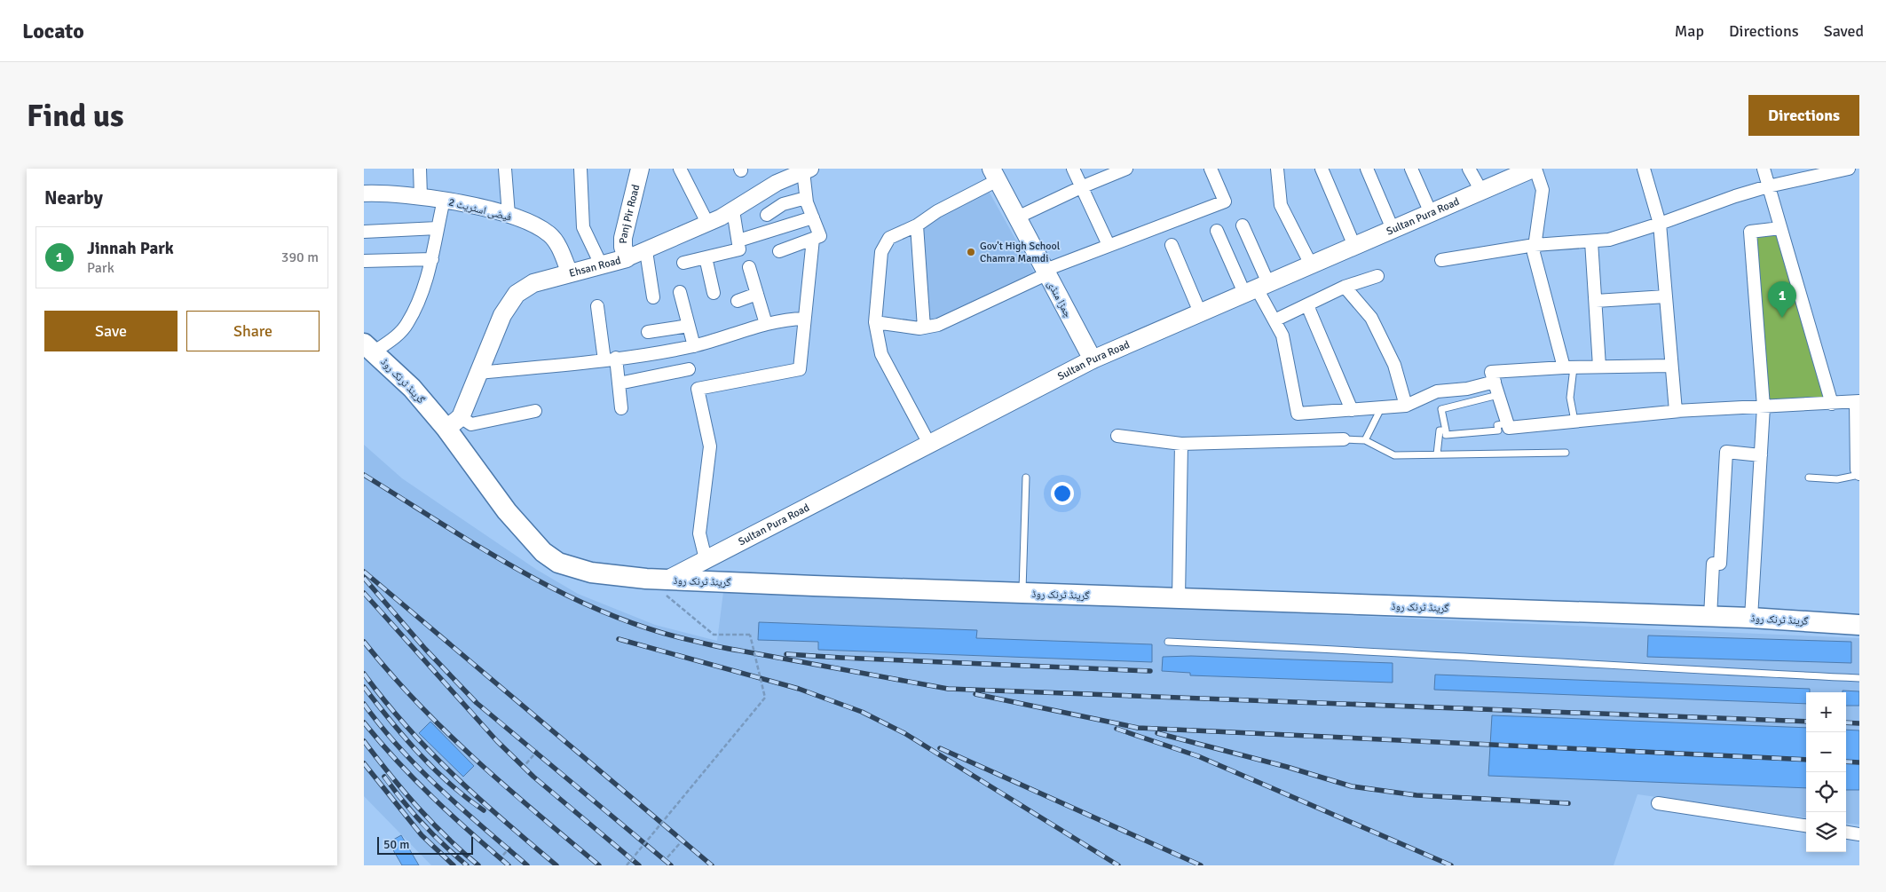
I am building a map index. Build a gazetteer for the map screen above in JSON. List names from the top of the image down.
{
  "streets": {
    "main road": [
      "Panj Pir Road",
      "Sultan Pura Road",
      "Ehsan Road",
      "چمڑا منڈی",
      "گرینڈ ٹرنک روڈ"
    ],
    "street": ["فیضی اسٹریٹ 2"]
  },
  "crossings": [
    ["فیضی اسٹریٹ 2", "Ehsan Road"],
    ["Panj Pir Road", "Ehsan Road"],
    ["Sultan Pura Road", "چمڑا منڈی"],
    ["Sultan Pura Road", "گرینڈ ٹرنک روڈ"],
    ["Ehsan Road", "گرینڈ ٹرنک روڈ"]
  ],
  "places": ["Gov't High School Chamra Mamdi"],
  "scale_bar": "50 m",
  "page": {
    "header": "Locato",
    "nav": ["Map", "Directions", "Saved"],
    "buttons": [
      "Directions",
      ["Save", "Share"]
    ],
    "title": "Find us",
    "heading": "Nearby",
    "list": [
      {
        "mark": "1",
        "name": "Jinnah Park",
        "note": "Park",
        "value": "390 m"
      }
    ],
    "pins": "1",
    "map_buttons": ["+", "−"],
    "scale": "50 m"
  }
}
